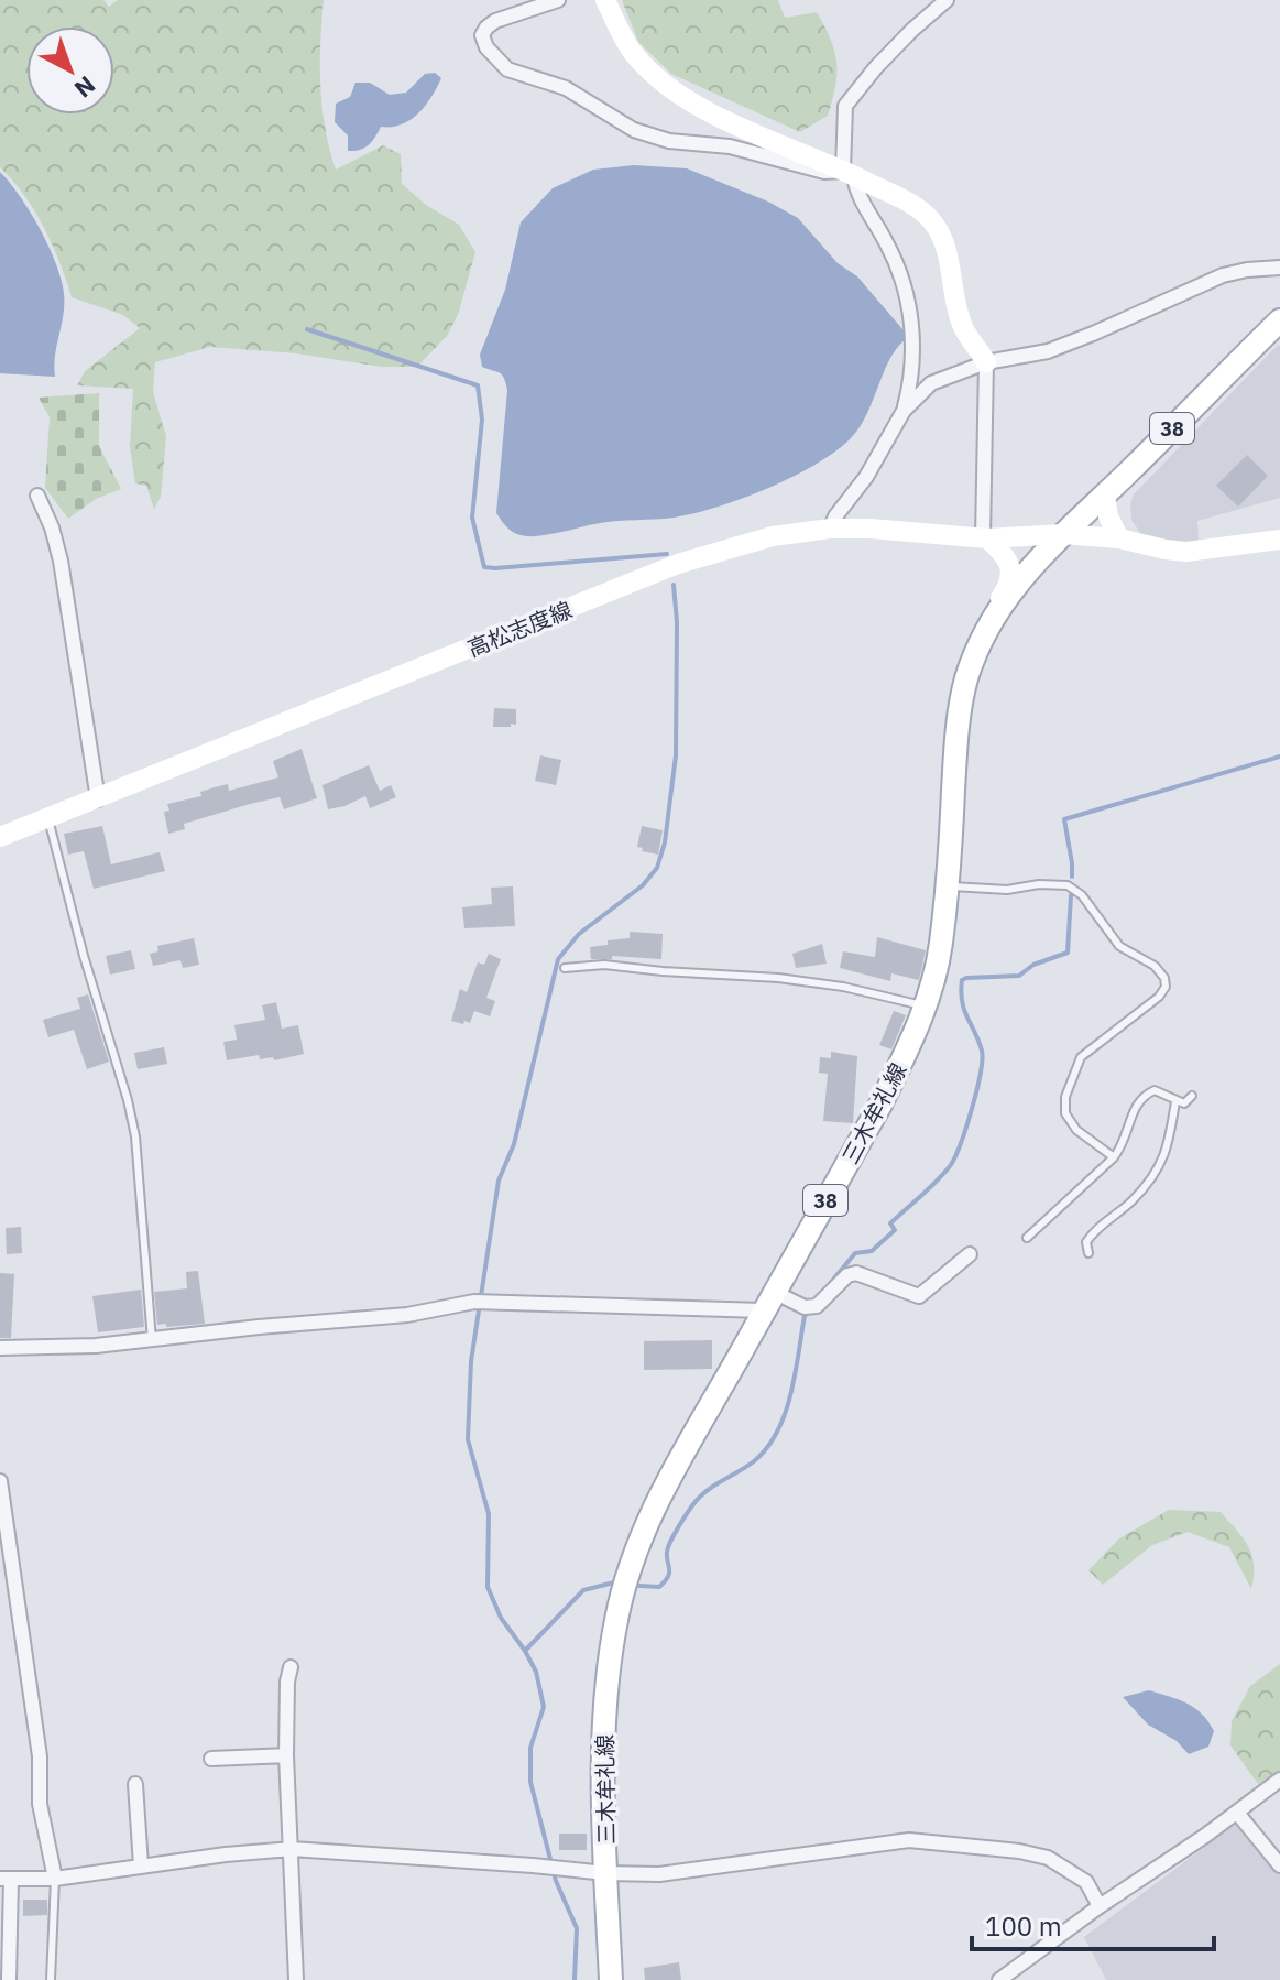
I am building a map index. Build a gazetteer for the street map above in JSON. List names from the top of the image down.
{
  "streets": {
    "main road": ["38", "高松志度線", "三木牟礼線"]
  },
  "crossings": [
    ["高松志度線", "三木牟礼線"]
  ],
  "scale_bar": "100 m",
  "north": "bottom right"
}
